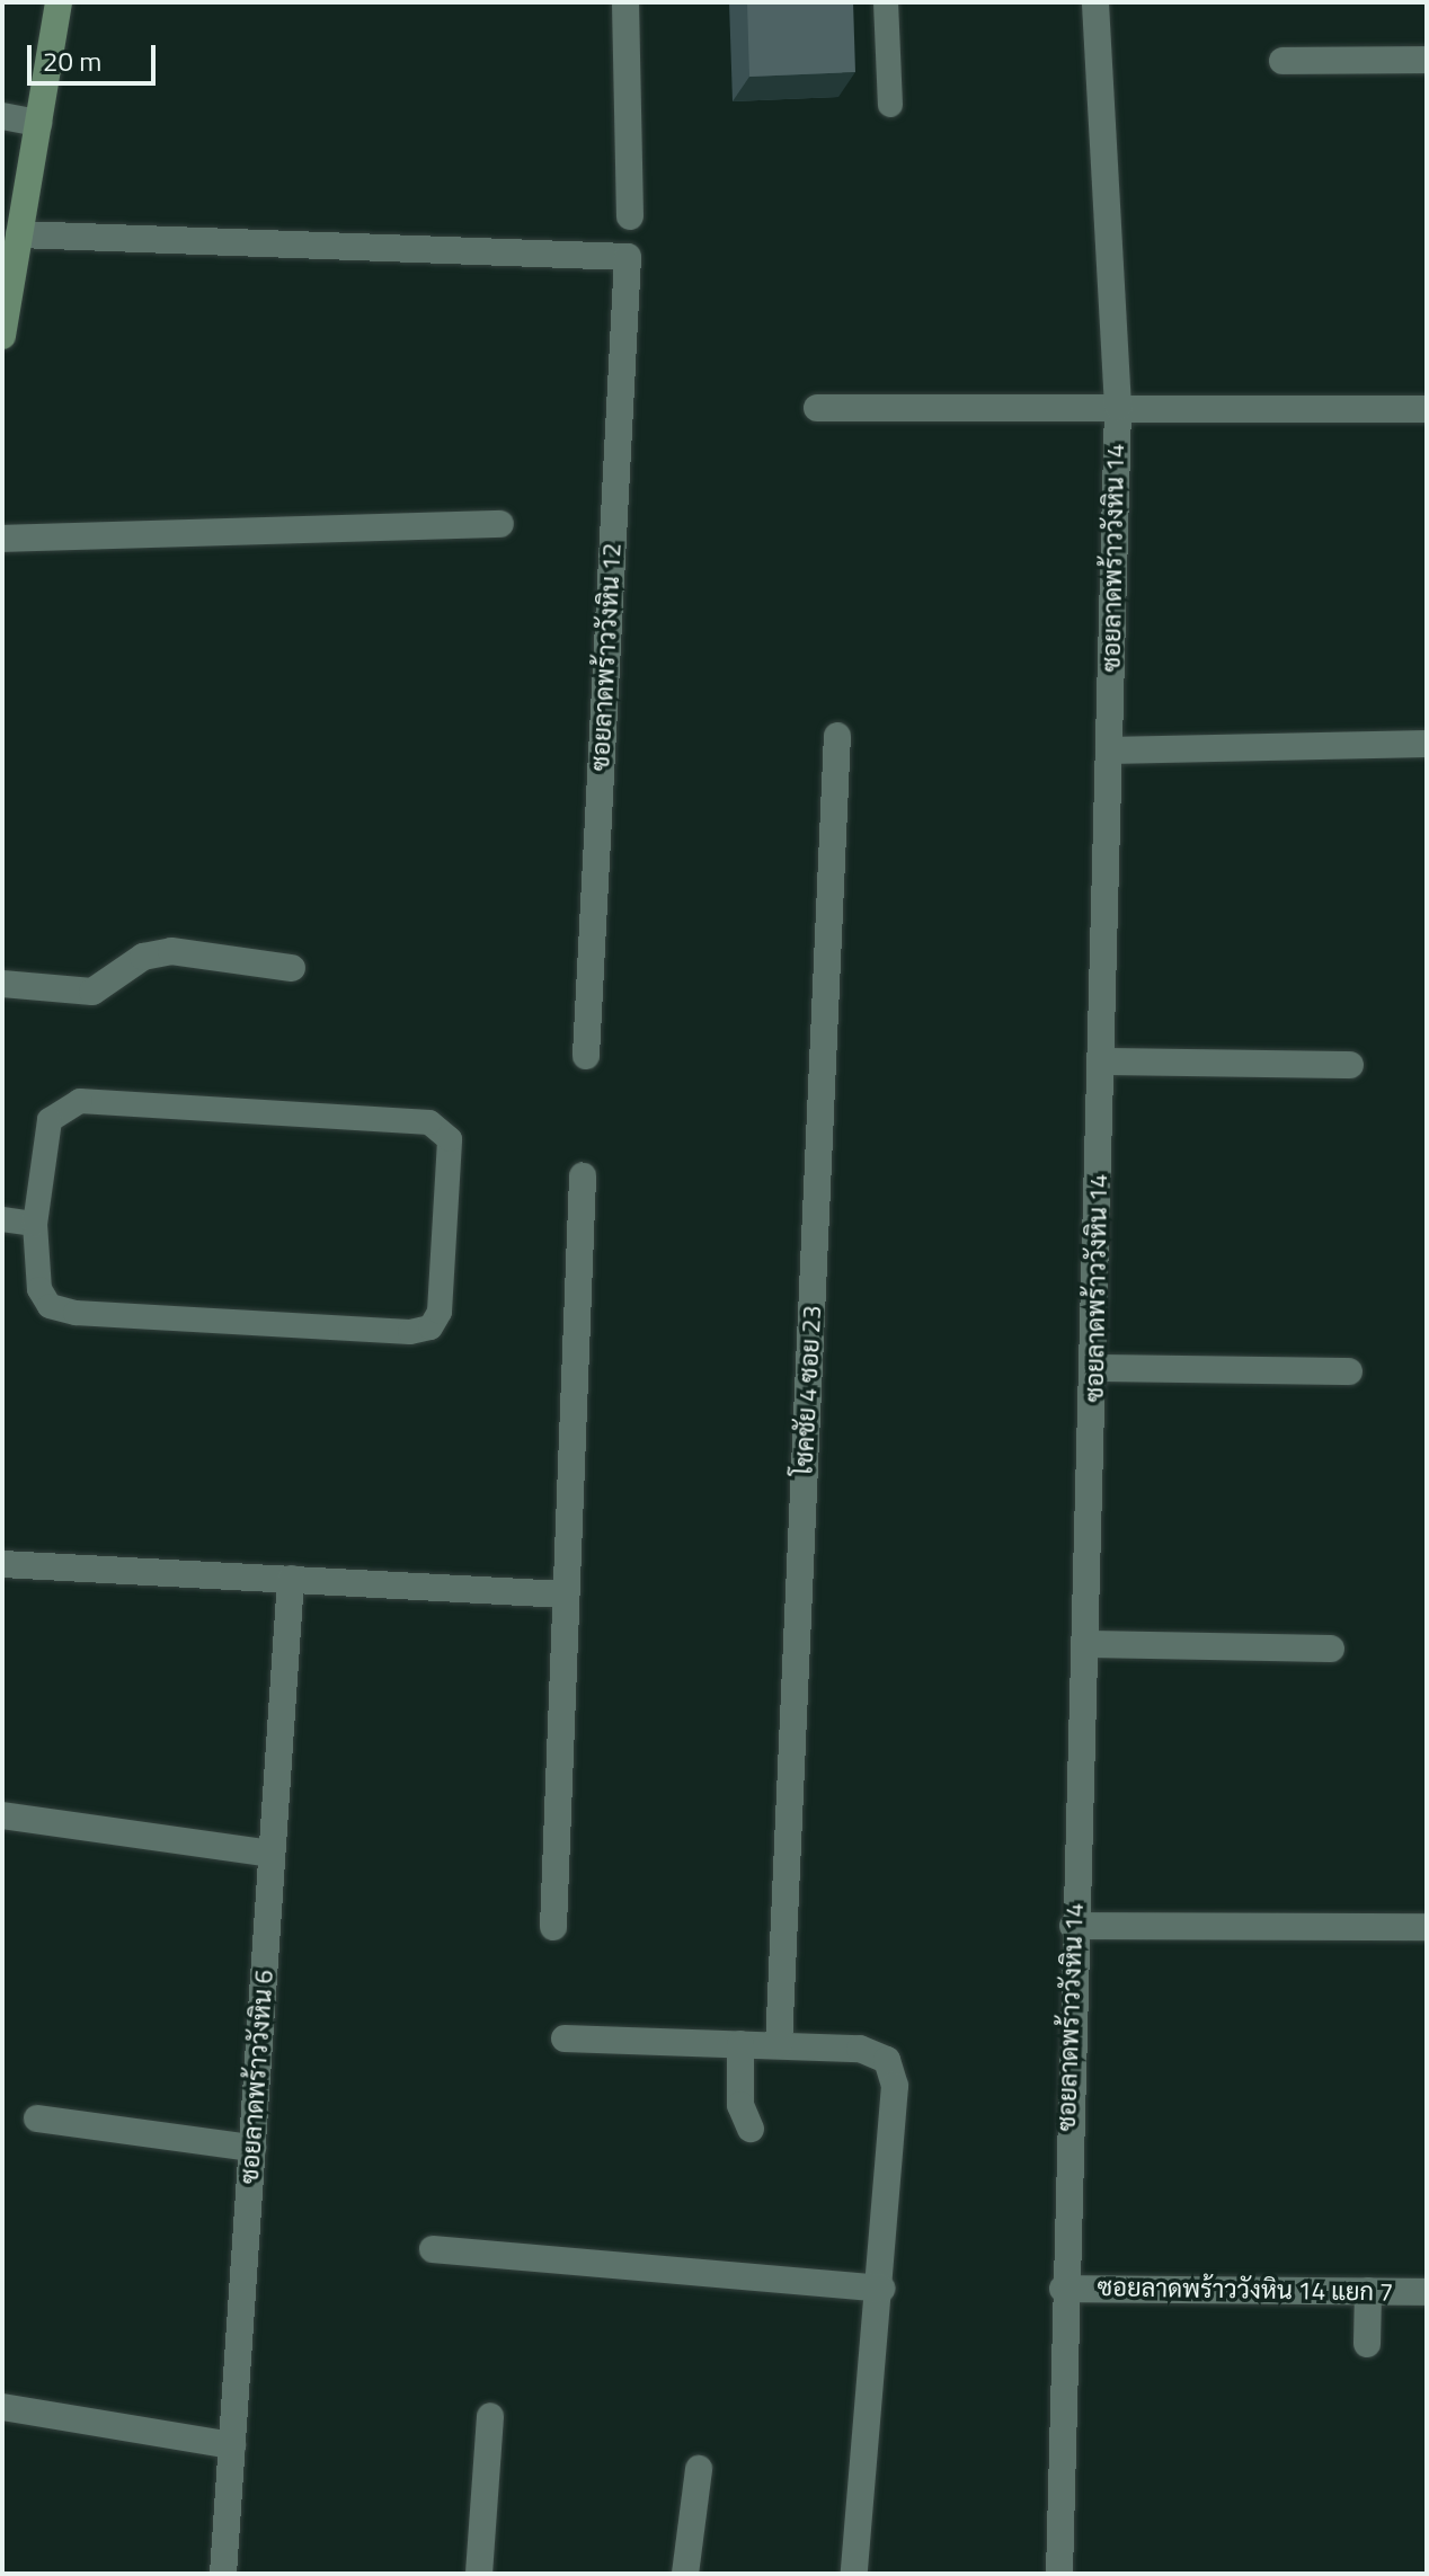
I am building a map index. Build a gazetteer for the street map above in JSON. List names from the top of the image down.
{
  "streets": {
    "street": [
      "ซอยลาดพร้าววังหิน 14",
      "ซอยลาดพร้าววังหิน 12",
      "โชคชัย 4 ซอย 23",
      "ซอยลาดพร้าววังหิน 6",
      "ซอยลาดพร้าววังหิน 14 แยก 7"
    ]
  },
  "crossings": [
    ["ซอยลาดพร้าววังหิน 14", "ซอยลาดพร้าววังหิน 14 แยก 7"]
  ],
  "scale_bar": "20 m"
}
